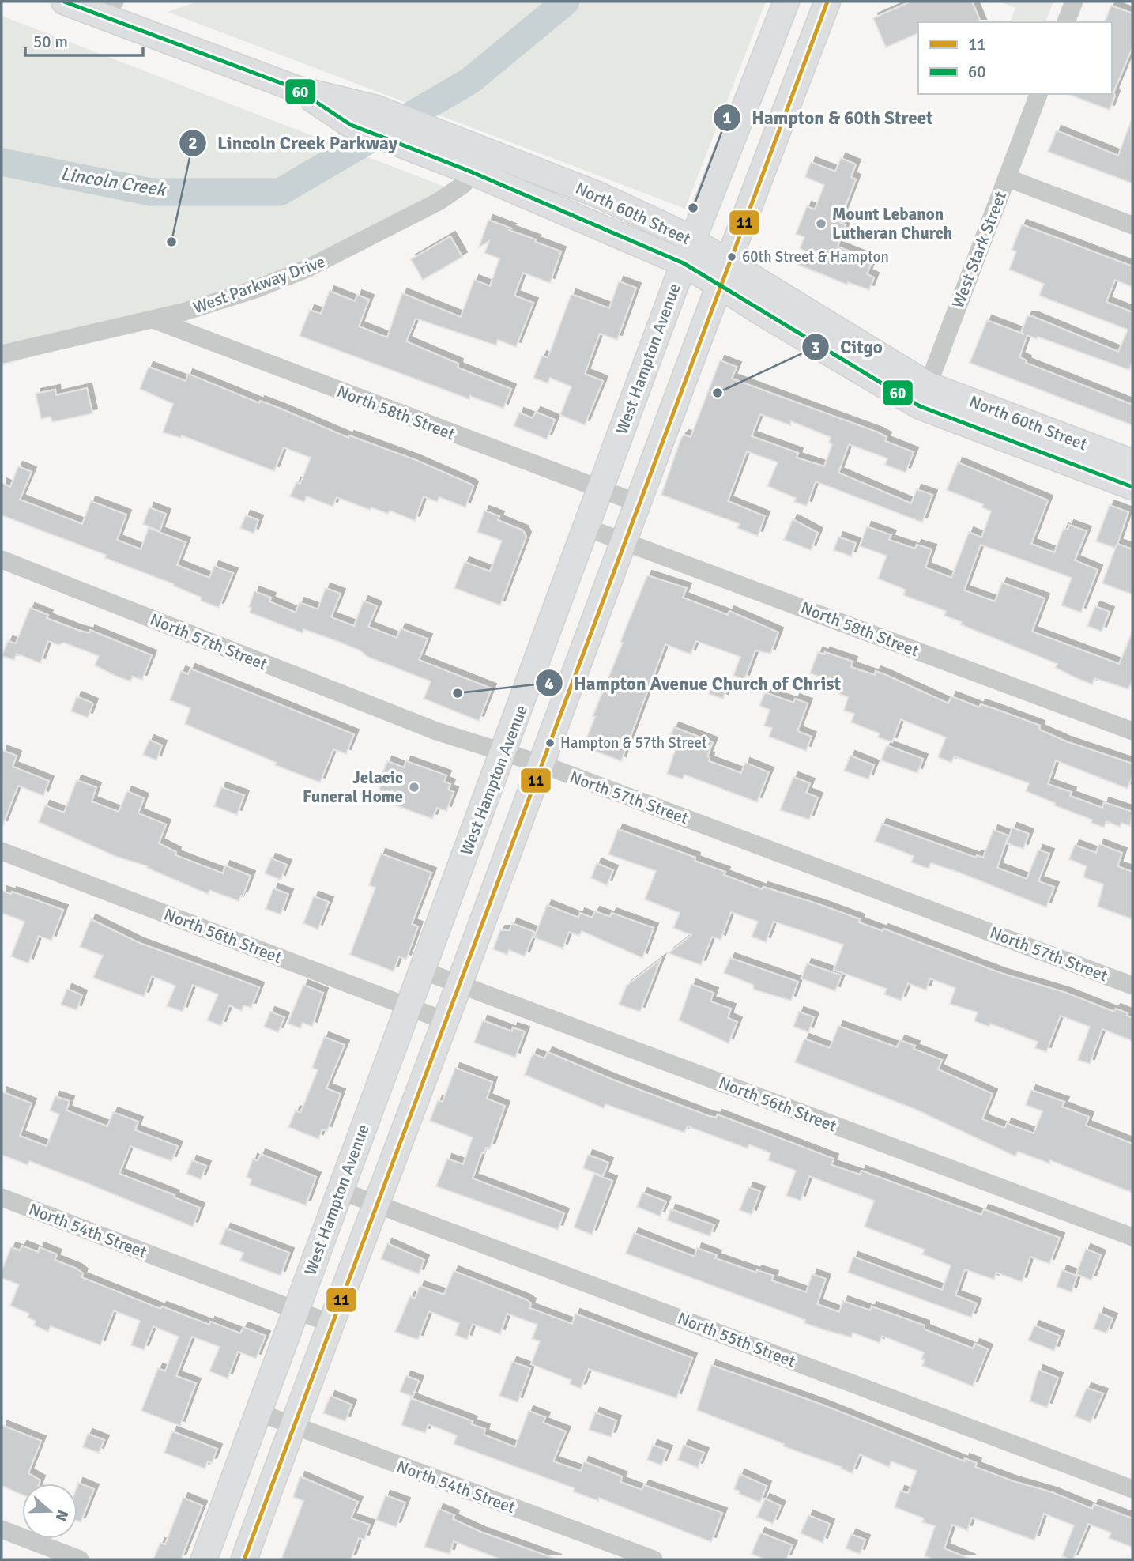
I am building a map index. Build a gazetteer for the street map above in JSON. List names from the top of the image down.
{
  "streets": {
    "main road": ["North 60th Street", "West Hampton Avenue"],
    "street": [
      "West Stark Street",
      "West Parkway Drive",
      "North 58th Street",
      "North 57th Street",
      "North 56th Street",
      "North 54th Street",
      "North 55th Street"
    ]
  },
  "crossings": [
    ["North 60th Street", "West Stark Street"],
    ["North 60th Street", "West Parkway Drive"],
    ["North 60th Street", "West Hampton Avenue"],
    ["West Parkway Drive", "North 58th Street"],
    ["West Hampton Avenue", "North 58th Street"],
    ["West Hampton Avenue", "North 57th Street"],
    ["West Hampton Avenue", "North 56th Street"],
    ["West Hampton Avenue", "North 54th Street"],
    ["West Hampton Avenue", "North 55th Street"]
  ],
  "water": ["Lincoln Creek"],
  "places": [
    "Hampton & 60th Street",
    "Mount Lebanon Lutheran Church",
    "Lincoln Creek Parkway",
    "60th Street & Hampton",
    "Citgo",
    "Hampton Avenue Church of Christ",
    "Hampton & 57th Street",
    "Jelacic Funeral Home"
  ],
  "lines": ["transit line 11", "transit line 60"],
  "legend": ["11", "60"],
  "scale_bar": "50 m",
  "north": "right"
}
